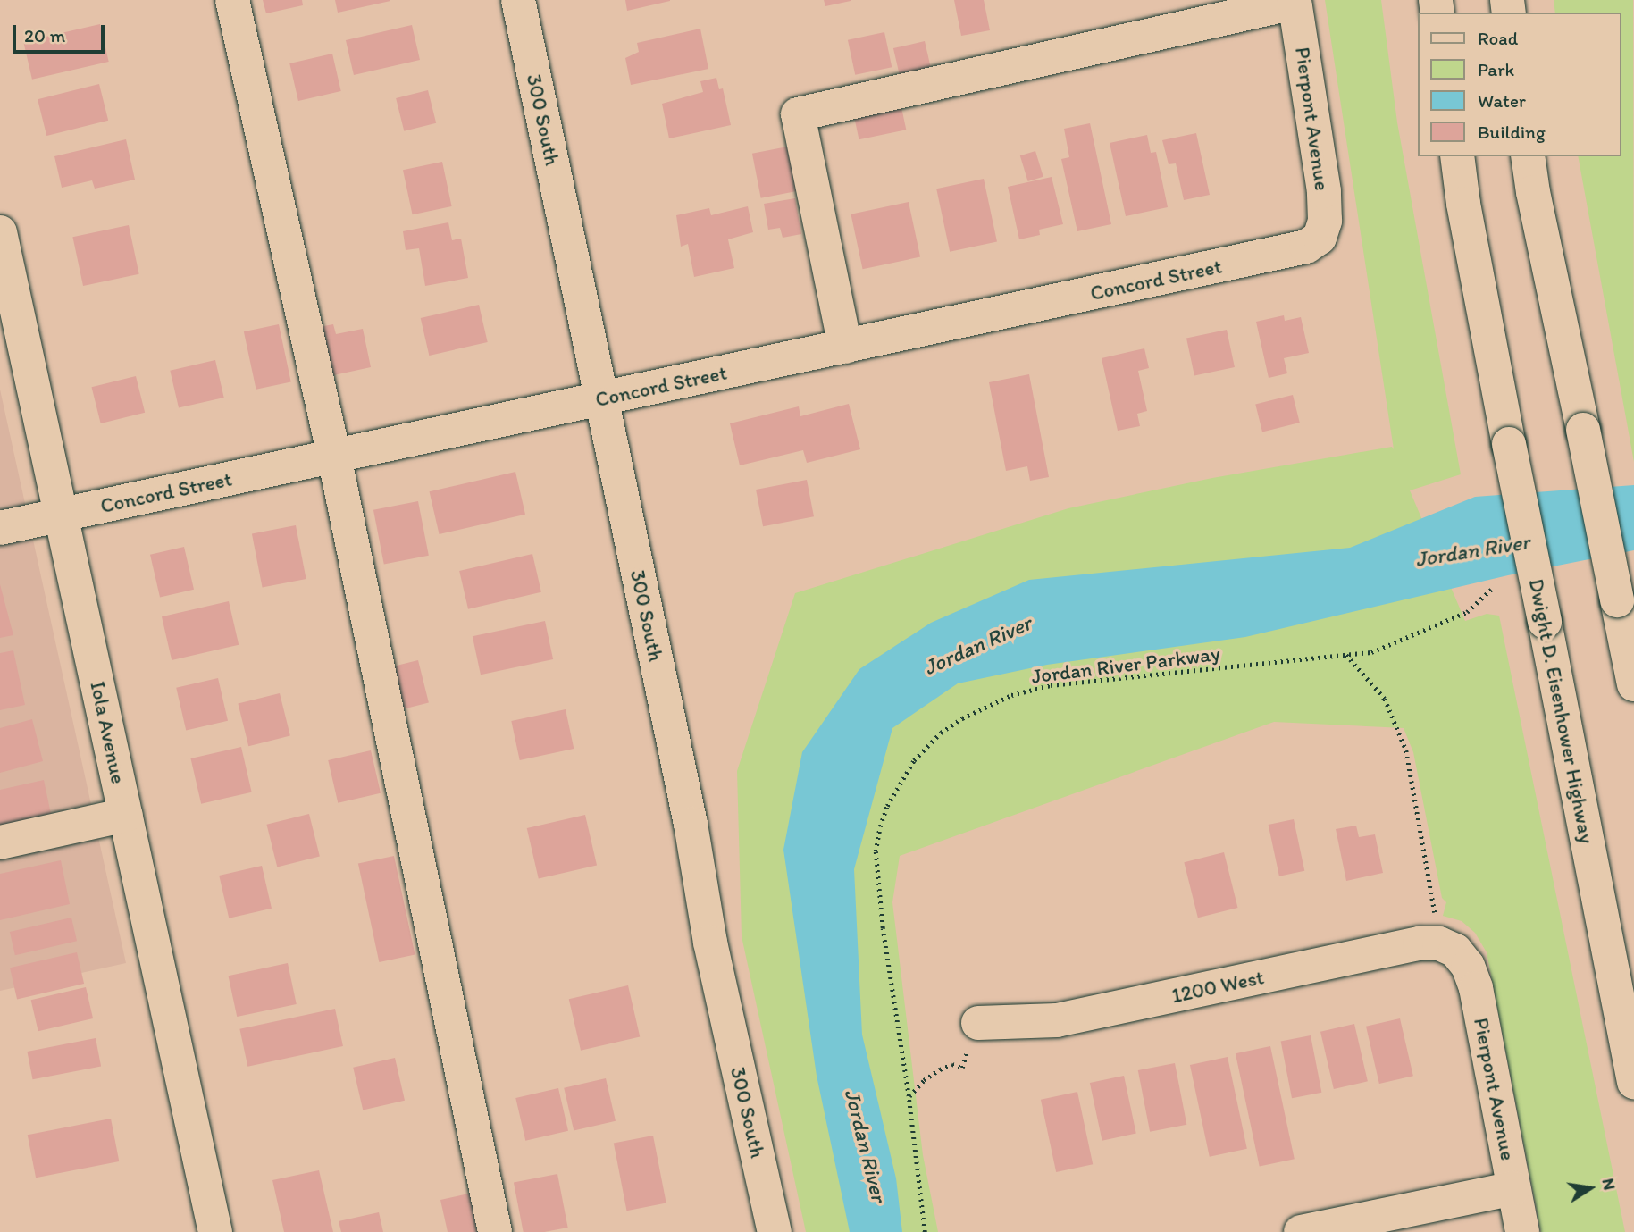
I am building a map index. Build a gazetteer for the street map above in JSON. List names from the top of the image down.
{
  "streets": {
    "main road": [
      "Pierpont Avenue",
      "300 South",
      "Concord Street",
      "Dwight D. Eisenhower Highway",
      "Iola Avenue",
      "1200 West"
    ],
    "path": ["Jordan River Parkway"]
  },
  "crossings": [
    ["Pierpont Avenue", "Concord Street"],
    ["Pierpont Avenue", "1200 West"],
    ["300 South", "Concord Street"],
    ["Concord Street", "Iola Avenue"]
  ],
  "water": ["Jordan River"],
  "legend": [
    "Road",
    "Park",
    "Water",
    "Building"
  ],
  "scale_bar": "20 m",
  "north": "right"
}
